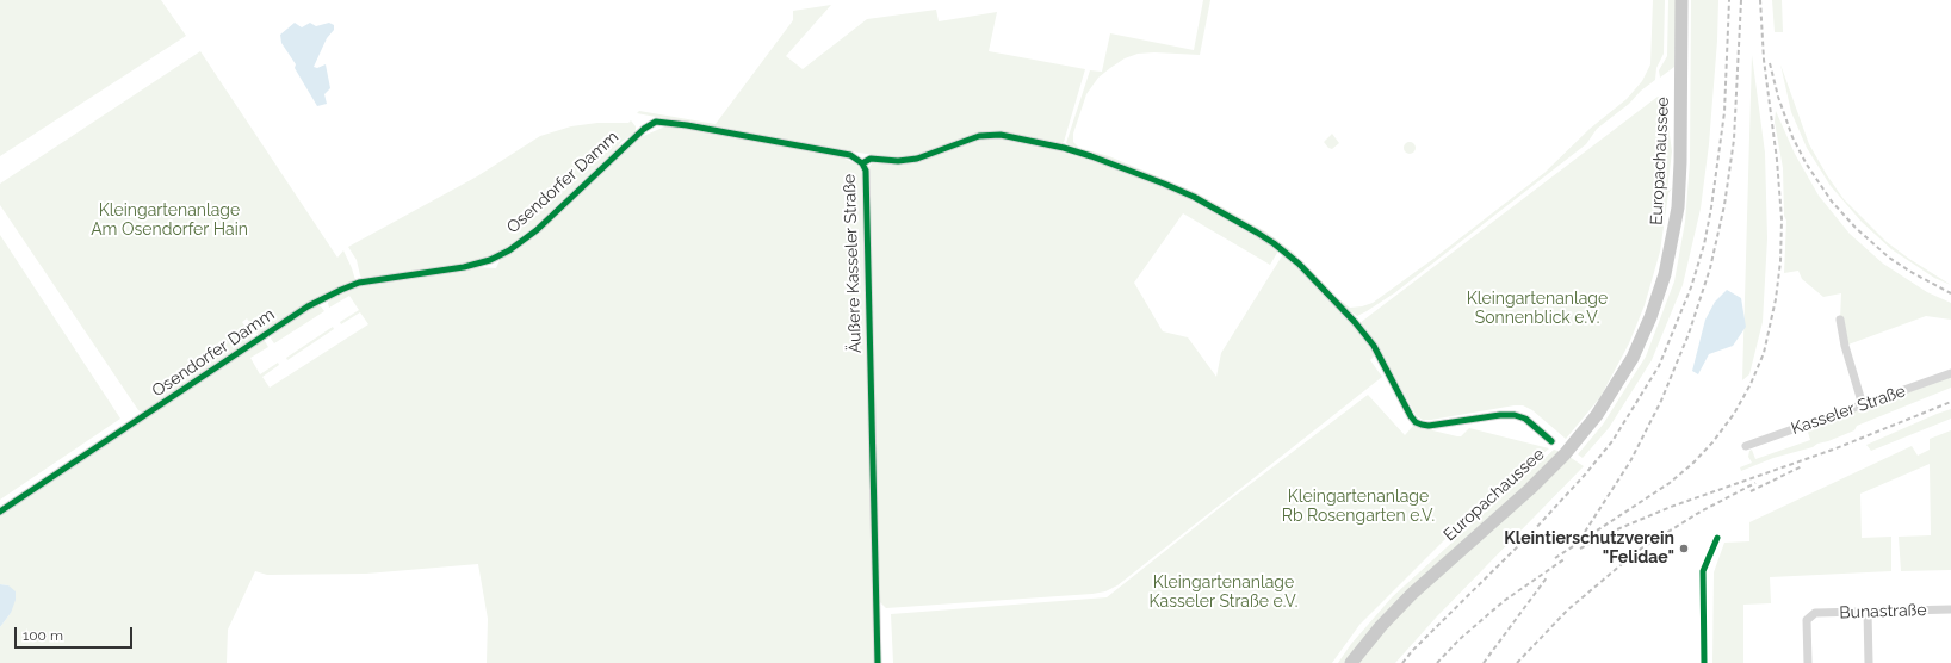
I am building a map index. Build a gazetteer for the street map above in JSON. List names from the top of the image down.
{
  "streets": {
    "main road": ["Europachaussee"],
    "street": [
      "Osendorfer Damm",
      "Äußere Kasseler Straße",
      "Kasseler Straße",
      "Bunastraße"
    ]
  },
  "crossings": [
    ["Osendorfer Damm", "Äußere Kasseler Straße"]
  ],
  "parks": [
    "Kleingartenanlage Am Osendorfer Hain",
    "Kleingartenanlage Sonnenblick e.V.",
    "Kleingartenanlage Rb Rosengarten e.V.",
    "Kleingartenanlage Kasseler Straße e.V."
  ],
  "places": ["Kleintierschutzverein \"Felidae\""],
  "scale_bar": "100 m"
}
